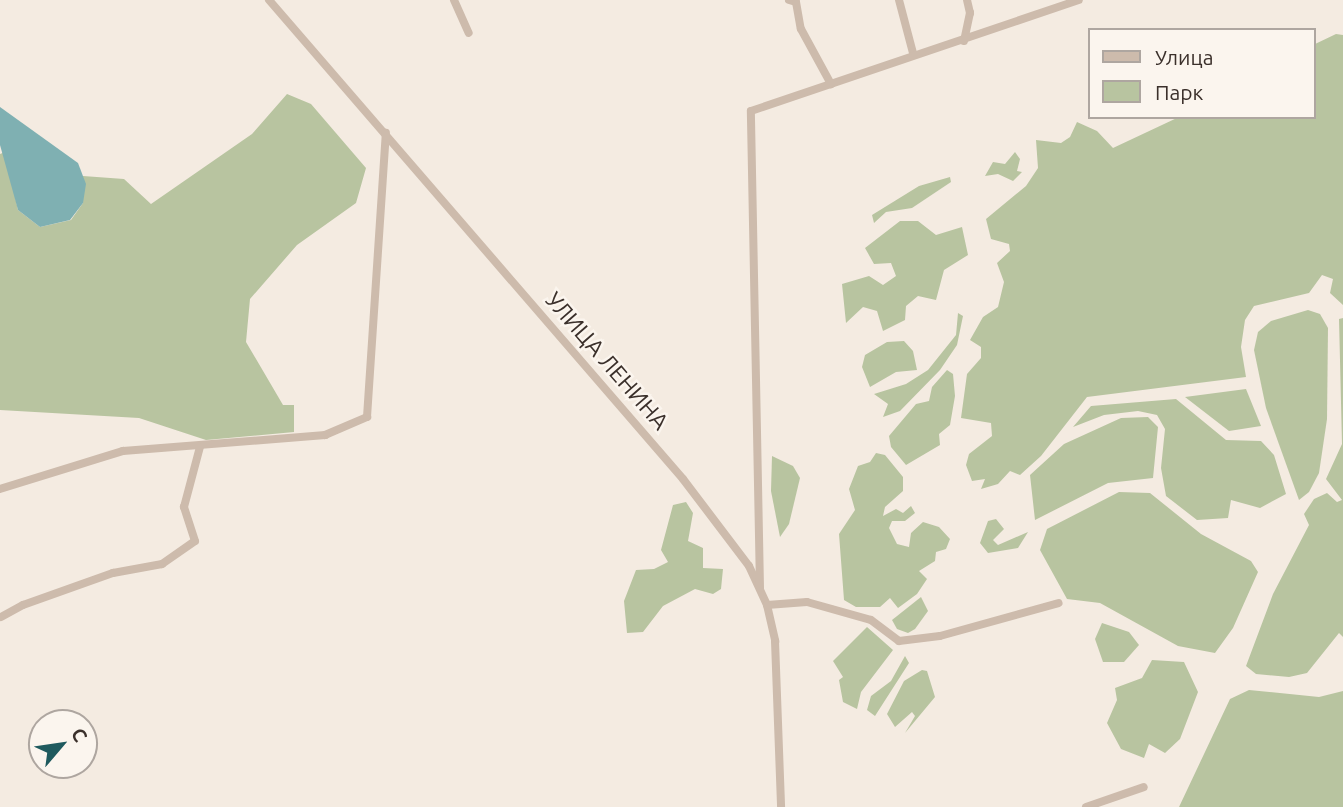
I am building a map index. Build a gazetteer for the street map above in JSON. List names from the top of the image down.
{
  "streets": {
    "street": ["УЛИЦА ЛЕНИНА"]
  },
  "legend": ["Улица", "Парк"],
  "north": "top right"
}
